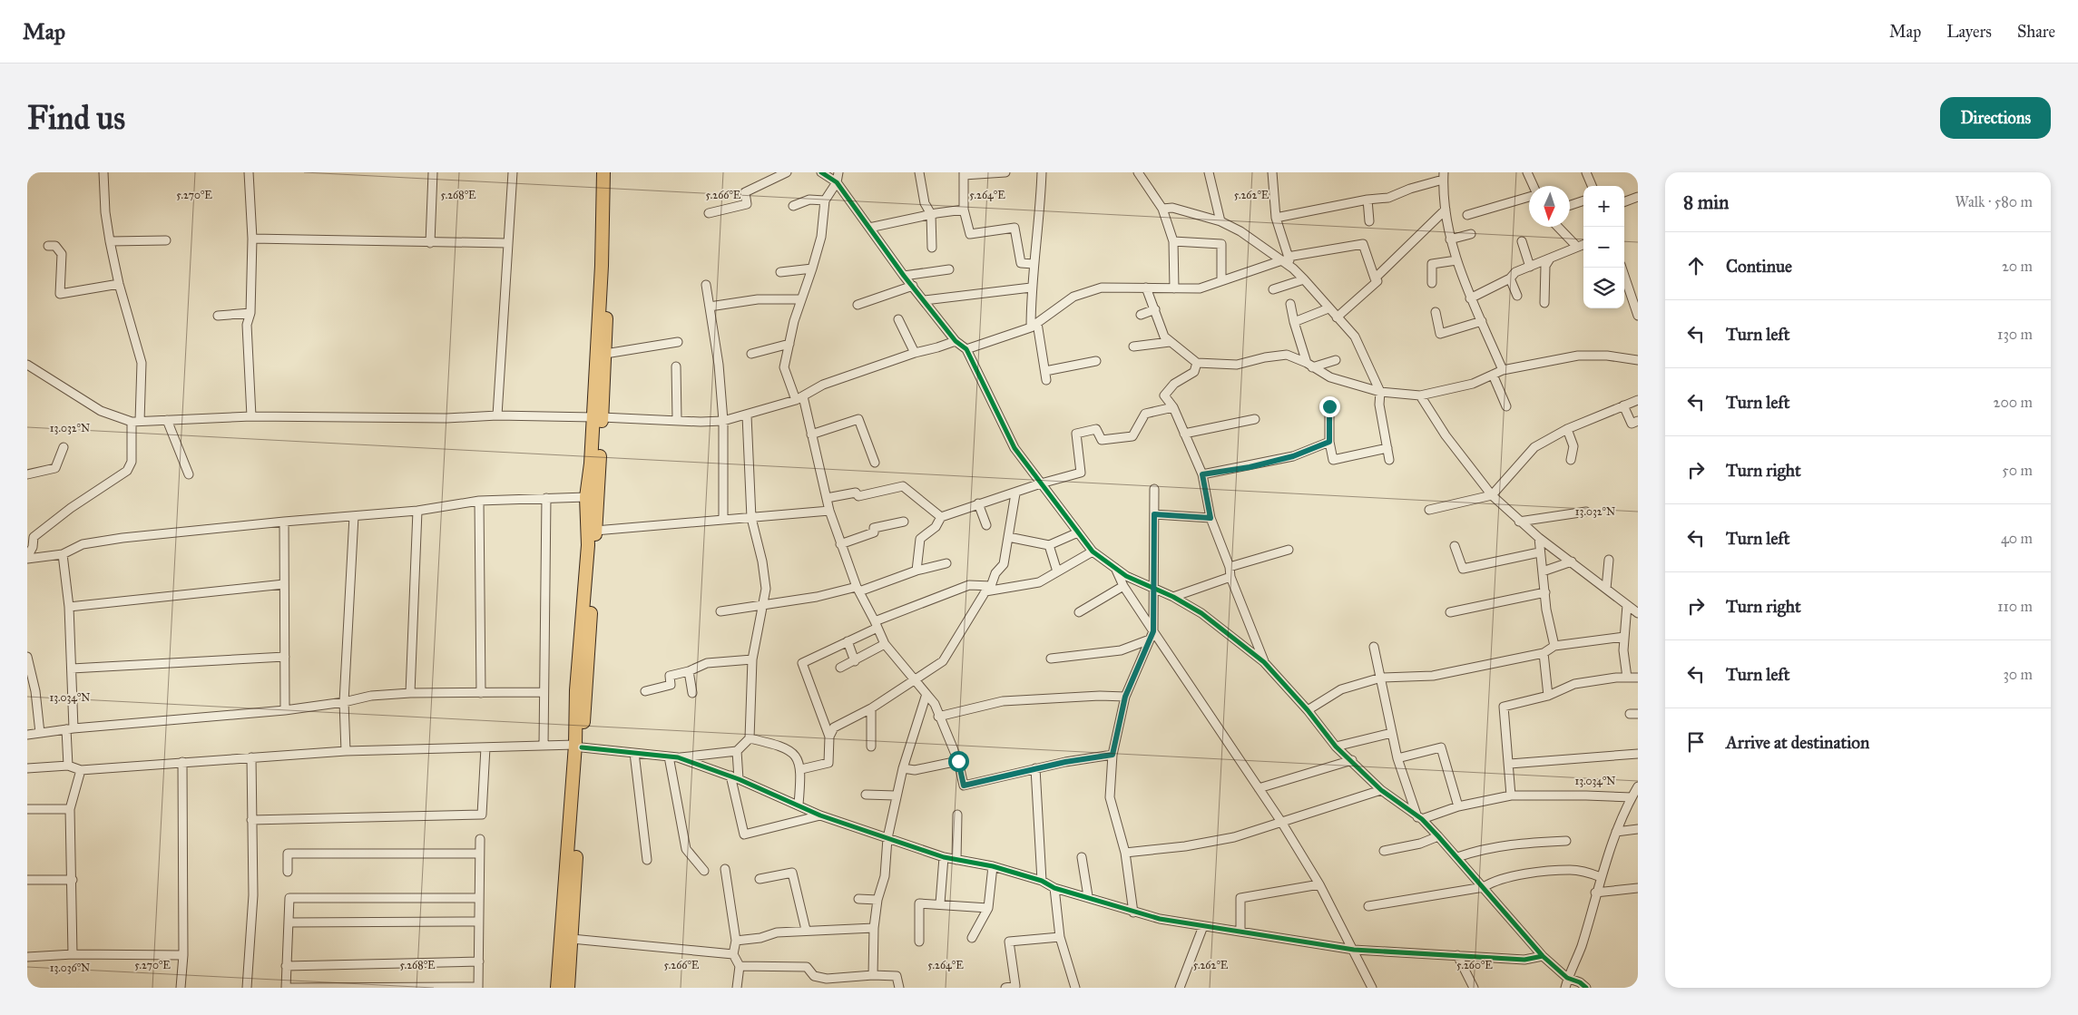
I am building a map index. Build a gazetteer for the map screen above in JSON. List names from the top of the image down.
{
  "north": "bottom",
  "page": {
    "header": "Map",
    "nav": ["Map", "Layers", "Share"],
    "buttons": "Directions",
    "title": "Find us",
    "heading": ["8 min", "Walk · 580 m"],
    "map_buttons": ["+", "−"],
    "list": [
      ["Continue", "20 m"],
      ["Turn left", "130 m"],
      ["Turn left", "200 m"],
      ["Turn right", "50 m"],
      ["Turn left", "40 m"],
      ["Turn right", "110 m"],
      ["Turn left", "30 m"],
      "Arrive at destination"
    ]
  },
  "coordinates": [
    "5.270°E",
    "5.268°E",
    "5.266°E",
    "5.264°E",
    "5.262°E",
    "13.032°N",
    "13.034°N",
    "5.260°E",
    "13.036°N"
  ]
}
